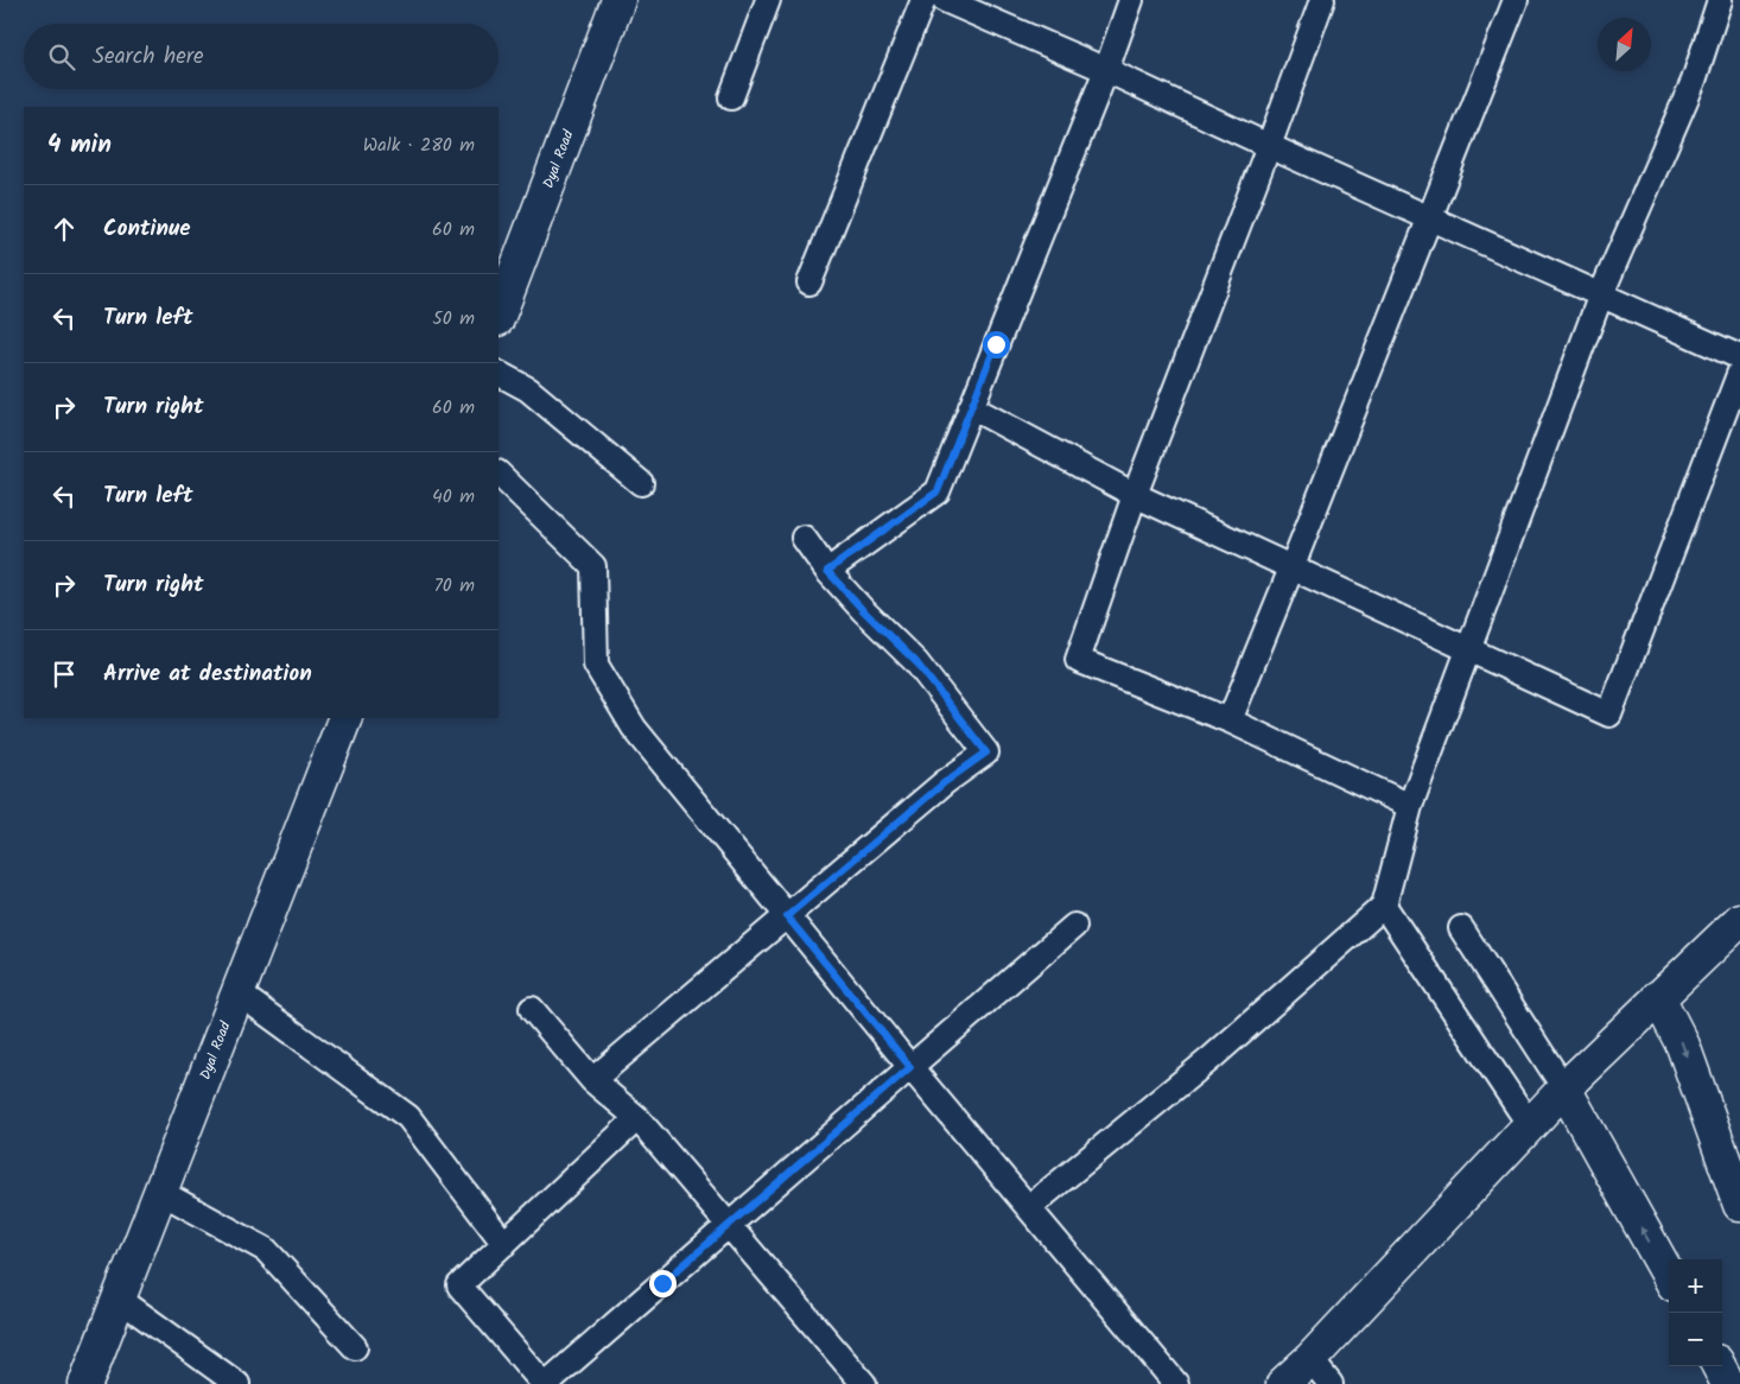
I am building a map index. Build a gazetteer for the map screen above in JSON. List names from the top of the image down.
{
  "streets": {
    "street": ["Dyal Road"]
  },
  "north": "top right",
  "page": {
    "search": "Search here",
    "heading": ["4 min", "Walk · 280 m"],
    "list": [
      ["Continue", "60 m"],
      ["Turn left", "50 m"],
      ["Turn right", "60 m"],
      ["Turn left", "40 m"],
      ["Turn right", "70 m"],
      "Arrive at destination"
    ],
    "map_buttons": ["+", "−"]
  }
}
